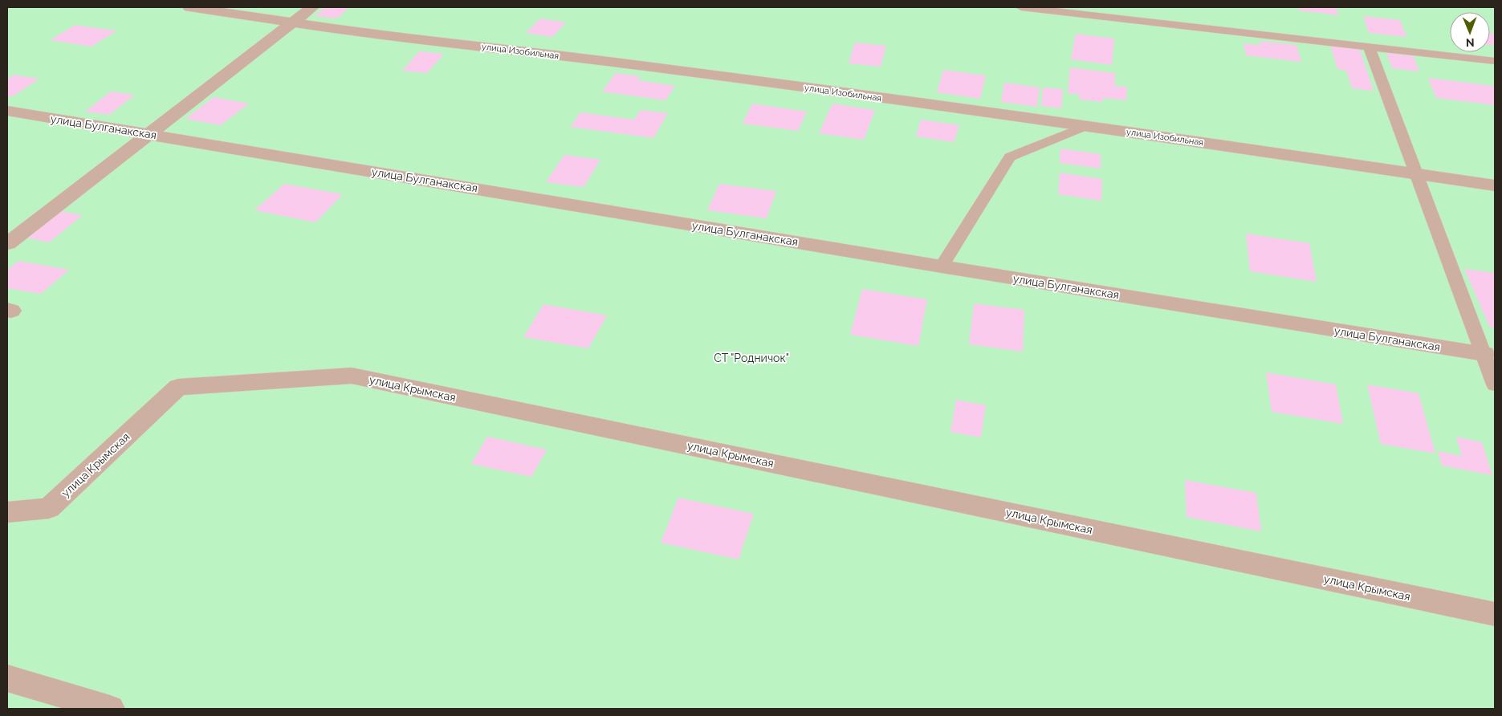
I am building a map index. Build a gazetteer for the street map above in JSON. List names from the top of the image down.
{
  "streets": {
    "street": ["улица Изобильная", "улица Булганакская", "улица Крымская"]
  },
  "parks": ["СТ \"Родничок\""],
  "north": "bottom"
}
